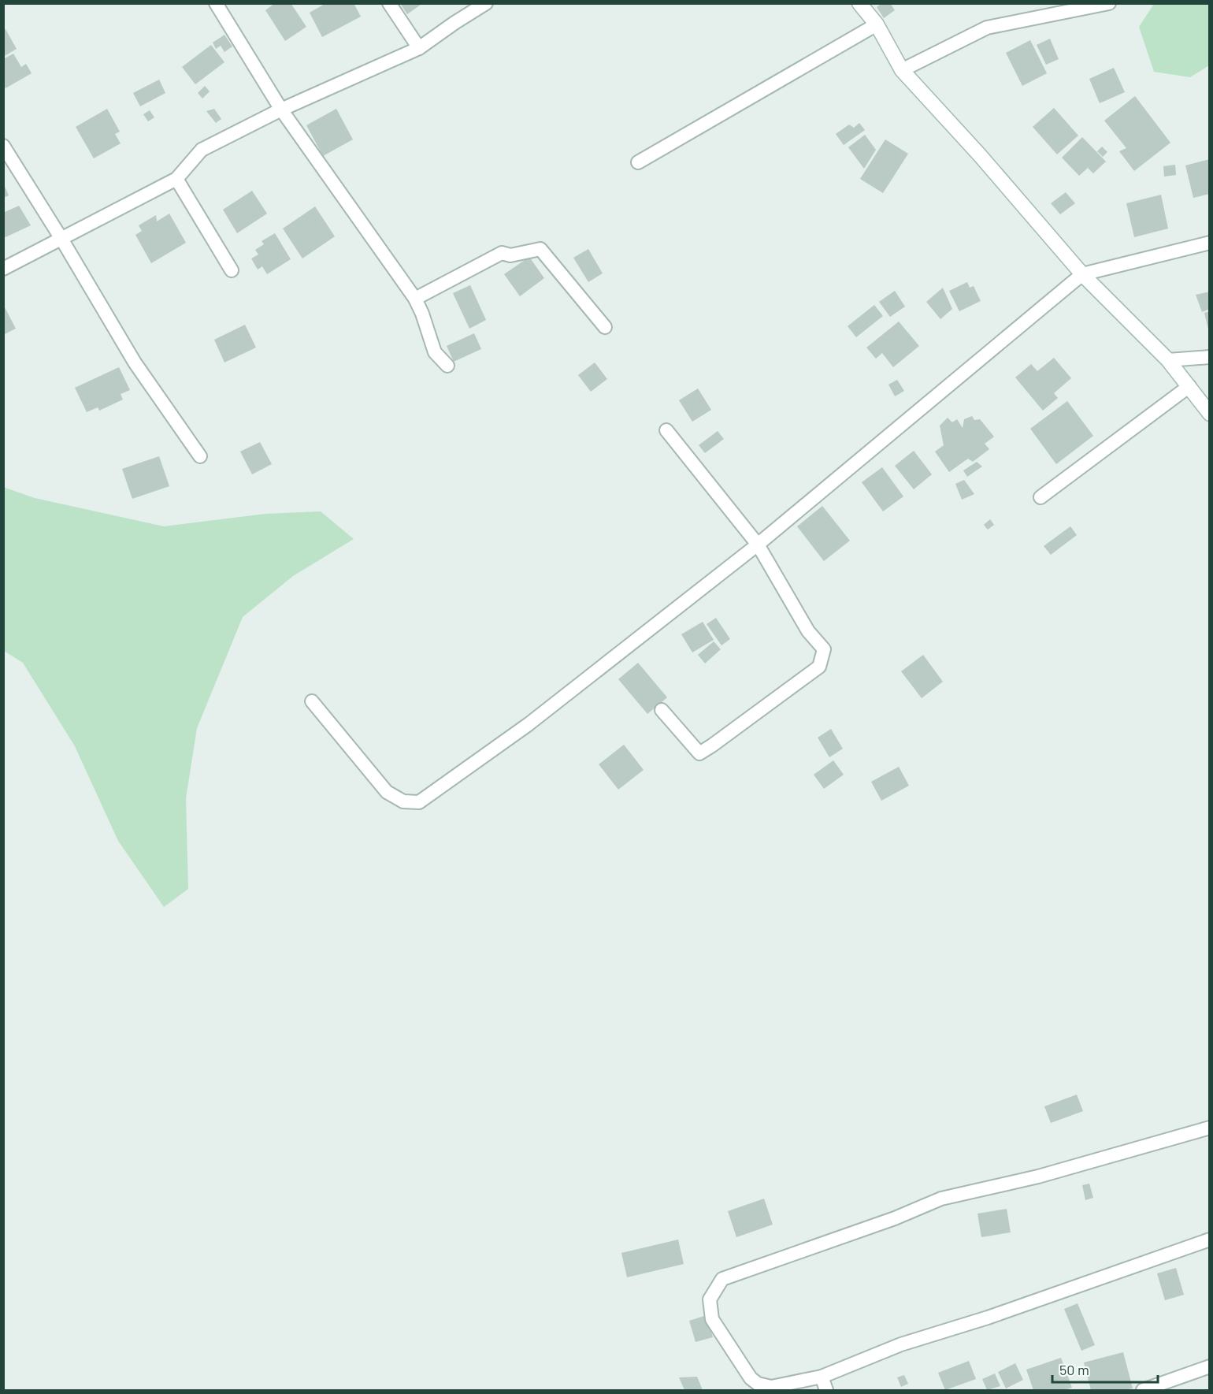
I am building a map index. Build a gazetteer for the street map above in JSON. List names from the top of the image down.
{
  "scale_bar": "50 m"
}
